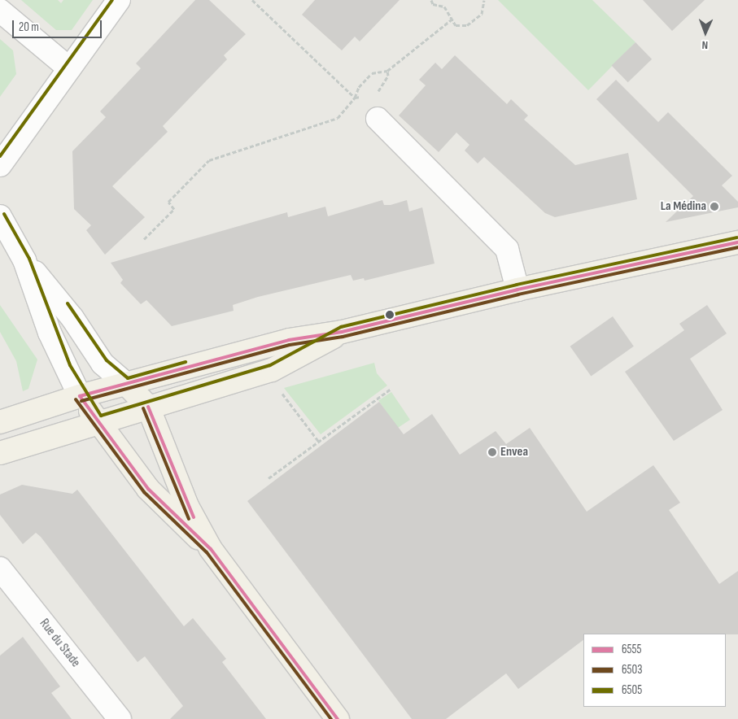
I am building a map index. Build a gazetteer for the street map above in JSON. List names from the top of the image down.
{
  "streets": {
    "street": ["Rue du Stade"]
  },
  "places": ["La Médina", "Envea"],
  "lines": ["transit line 6505", "transit line 6555", "transit line 6503"],
  "legend": ["6555", "6503", "6505"],
  "scale_bar": "20 m",
  "north": "bottom"
}
